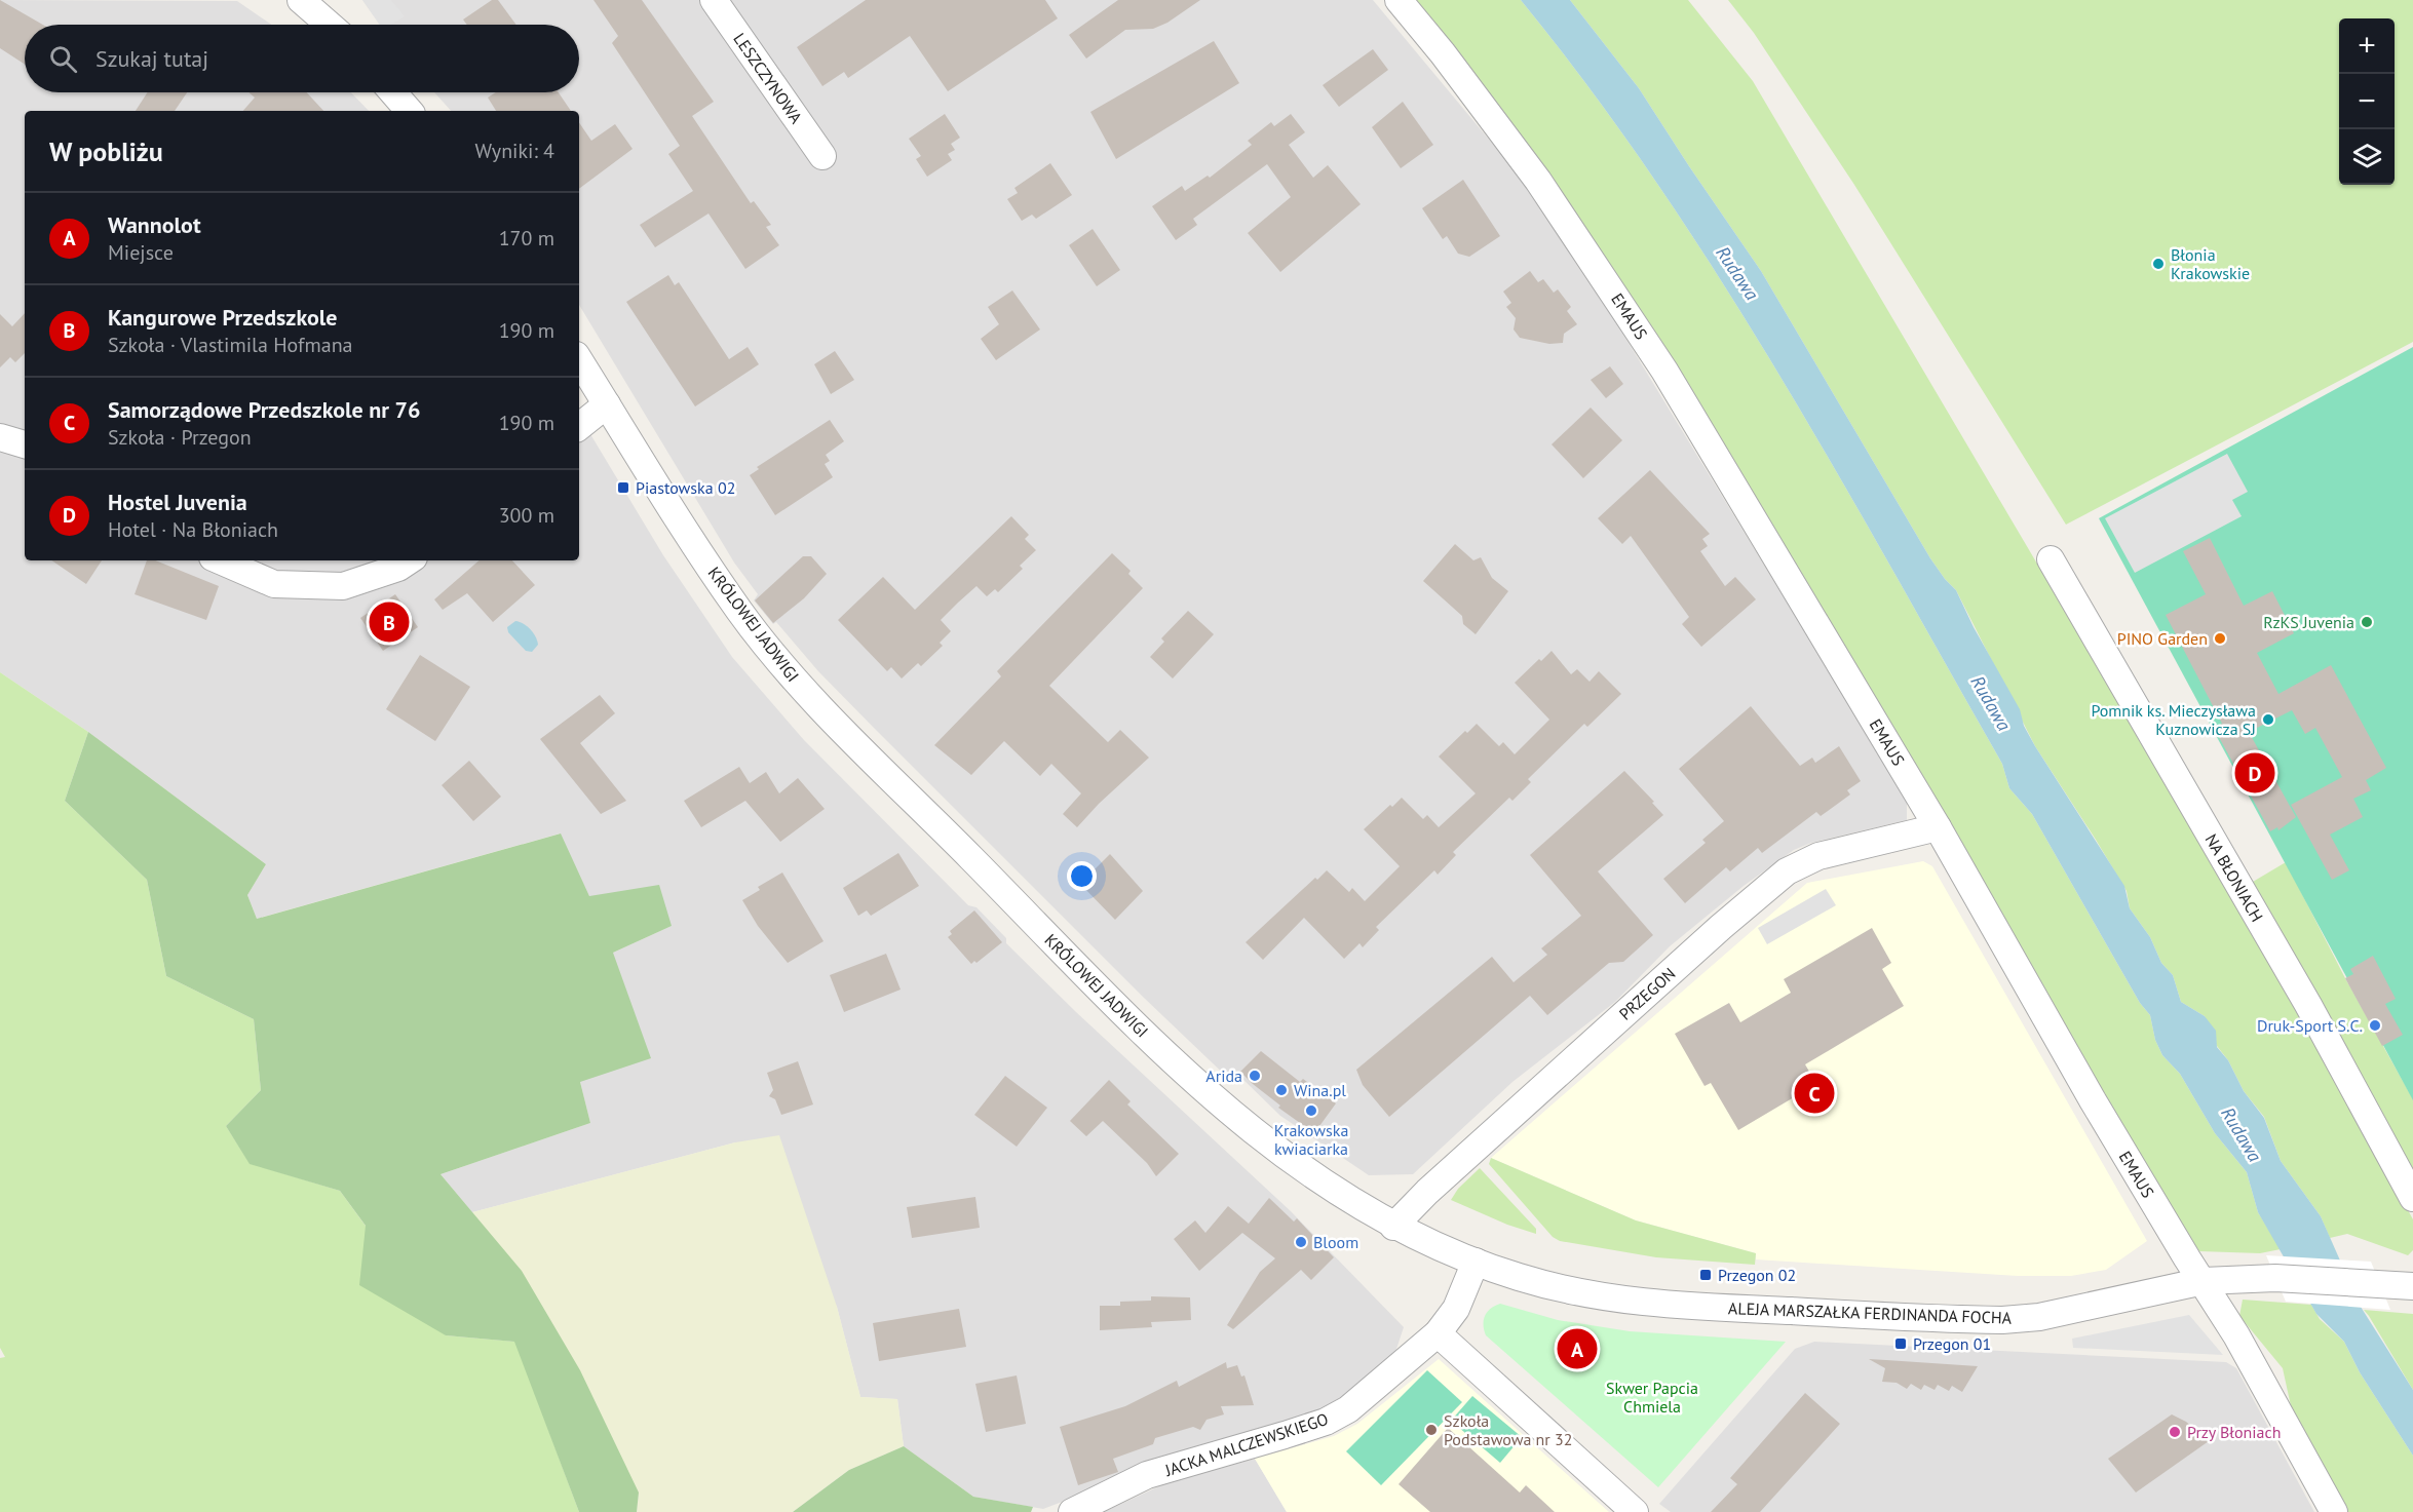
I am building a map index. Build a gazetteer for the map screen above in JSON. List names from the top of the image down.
{
  "streets": {
    "street": [
      "LESZCZYNOWA",
      "EMAUS",
      "KRÓLOWEJ JADWIGI",
      "NA BŁONIACH",
      "PRZEGON",
      "ALEJA MARSZAŁKA FERDINANDA FOCHA",
      "JACKA MALCZEWSKIEGO"
    ]
  },
  "crossings": [
    ["EMAUS", "PRZEGON"],
    ["EMAUS", "ALEJA MARSZAŁKA FERDINANDA FOCHA"],
    ["KRÓLOWEJ JADWIGI", "PRZEGON"],
    ["KRÓLOWEJ JADWIGI", "ALEJA MARSZAŁKA FERDINANDA FOCHA"]
  ],
  "water": ["Rudawa"],
  "parks": ["Skwer Papcia Chmiela"],
  "places": {
    "other": [
      "Błonia Krakowskie",
      "RzKS Juvenia",
      "PINO Garden",
      "Pomnik ks. Mieczysława Kuznowicza SJ",
      "Druk-Sport S.C.",
      "Arida",
      "Wina.pl",
      "Krakowska kwiaciarka",
      "Bloom",
      "Szkoła Podstawowa nr 32",
      "Przy Błoniach"
    ],
    "transit": ["Piastowska 02", "Przegon 02", "Przegon 01"]
  },
  "page": {
    "map_buttons": ["+", "−"],
    "search": "Szukaj tutaj",
    "heading": ["W pobliżu", "Wyniki: 4"],
    "list": [
      {
        "mark": "A",
        "name": "Wannolot",
        "note": "Miejsce",
        "value": "170 m"
      },
      {
        "mark": "B",
        "name": "Kangurowe Przedszkole",
        "note": "Szkoła · Vlastimila Hofmana",
        "value": "190 m"
      },
      {
        "mark": "C",
        "name": "Samorządowe Przedszkole nr 76",
        "note": "Szkoła · Przegon",
        "value": "190 m"
      },
      {
        "mark": "D",
        "name": "Hostel Juvenia",
        "note": "Hotel · Na Błoniach",
        "value": "300 m"
      }
    ],
    "pins": [
      "B",
      "D",
      "C",
      "A"
    ]
  }
}
